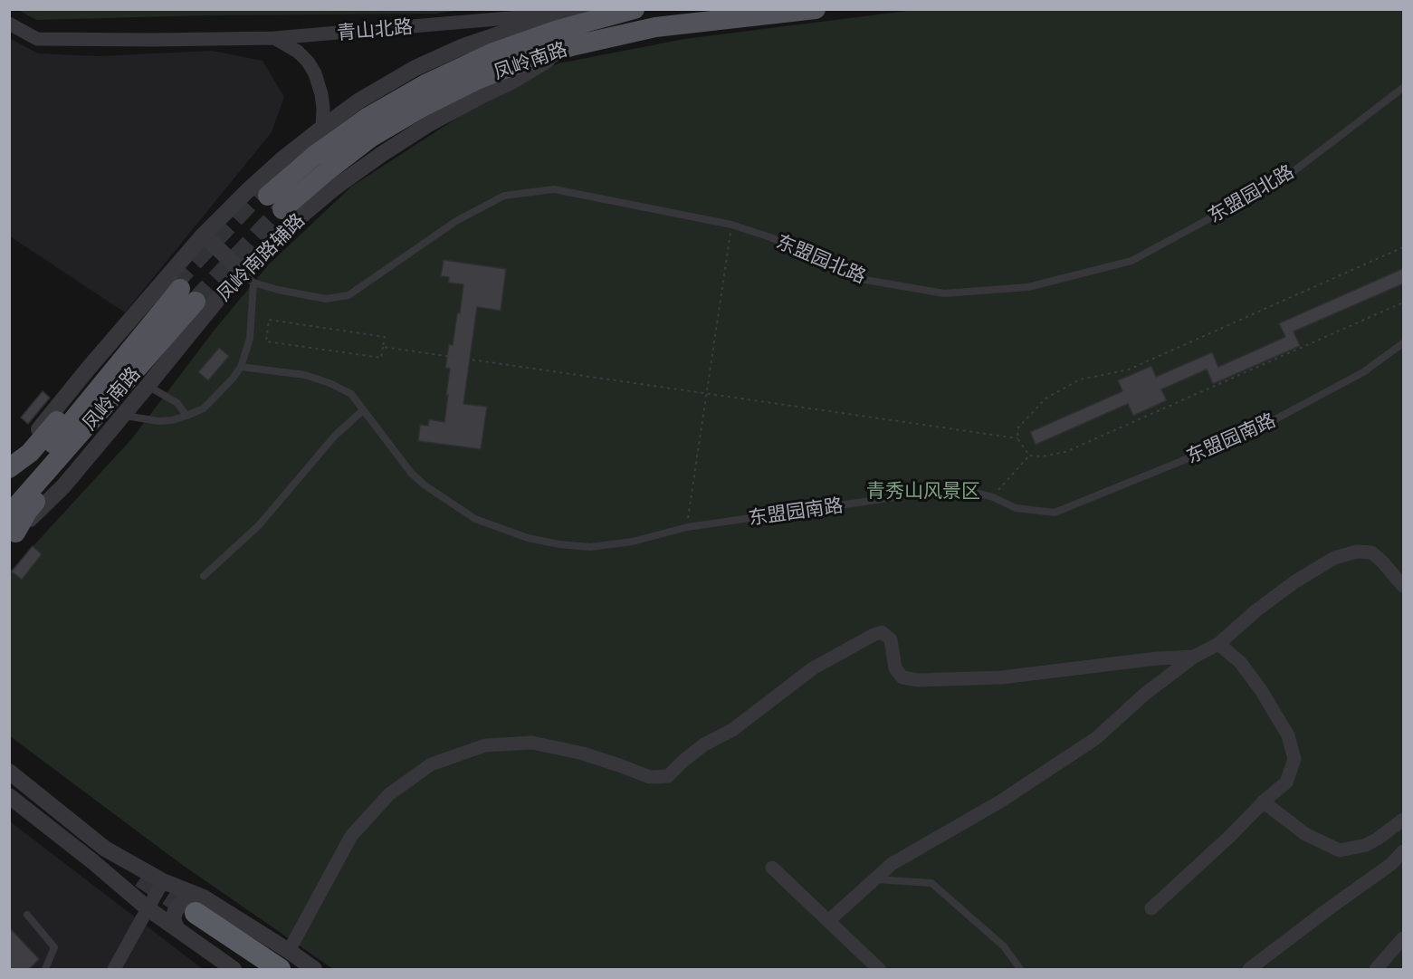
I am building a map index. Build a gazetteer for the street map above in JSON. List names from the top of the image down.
{
  "streets": {
    "main road": ["凤岭南路"],
    "street": ["青山北路", "凤岭南路辅路"],
    "lane": ["东盟园北路", "东盟园南路"]
  },
  "crossings": [
    ["凤岭南路", "凤岭南路辅路"]
  ],
  "parks": ["青秀山风景区"]
}
